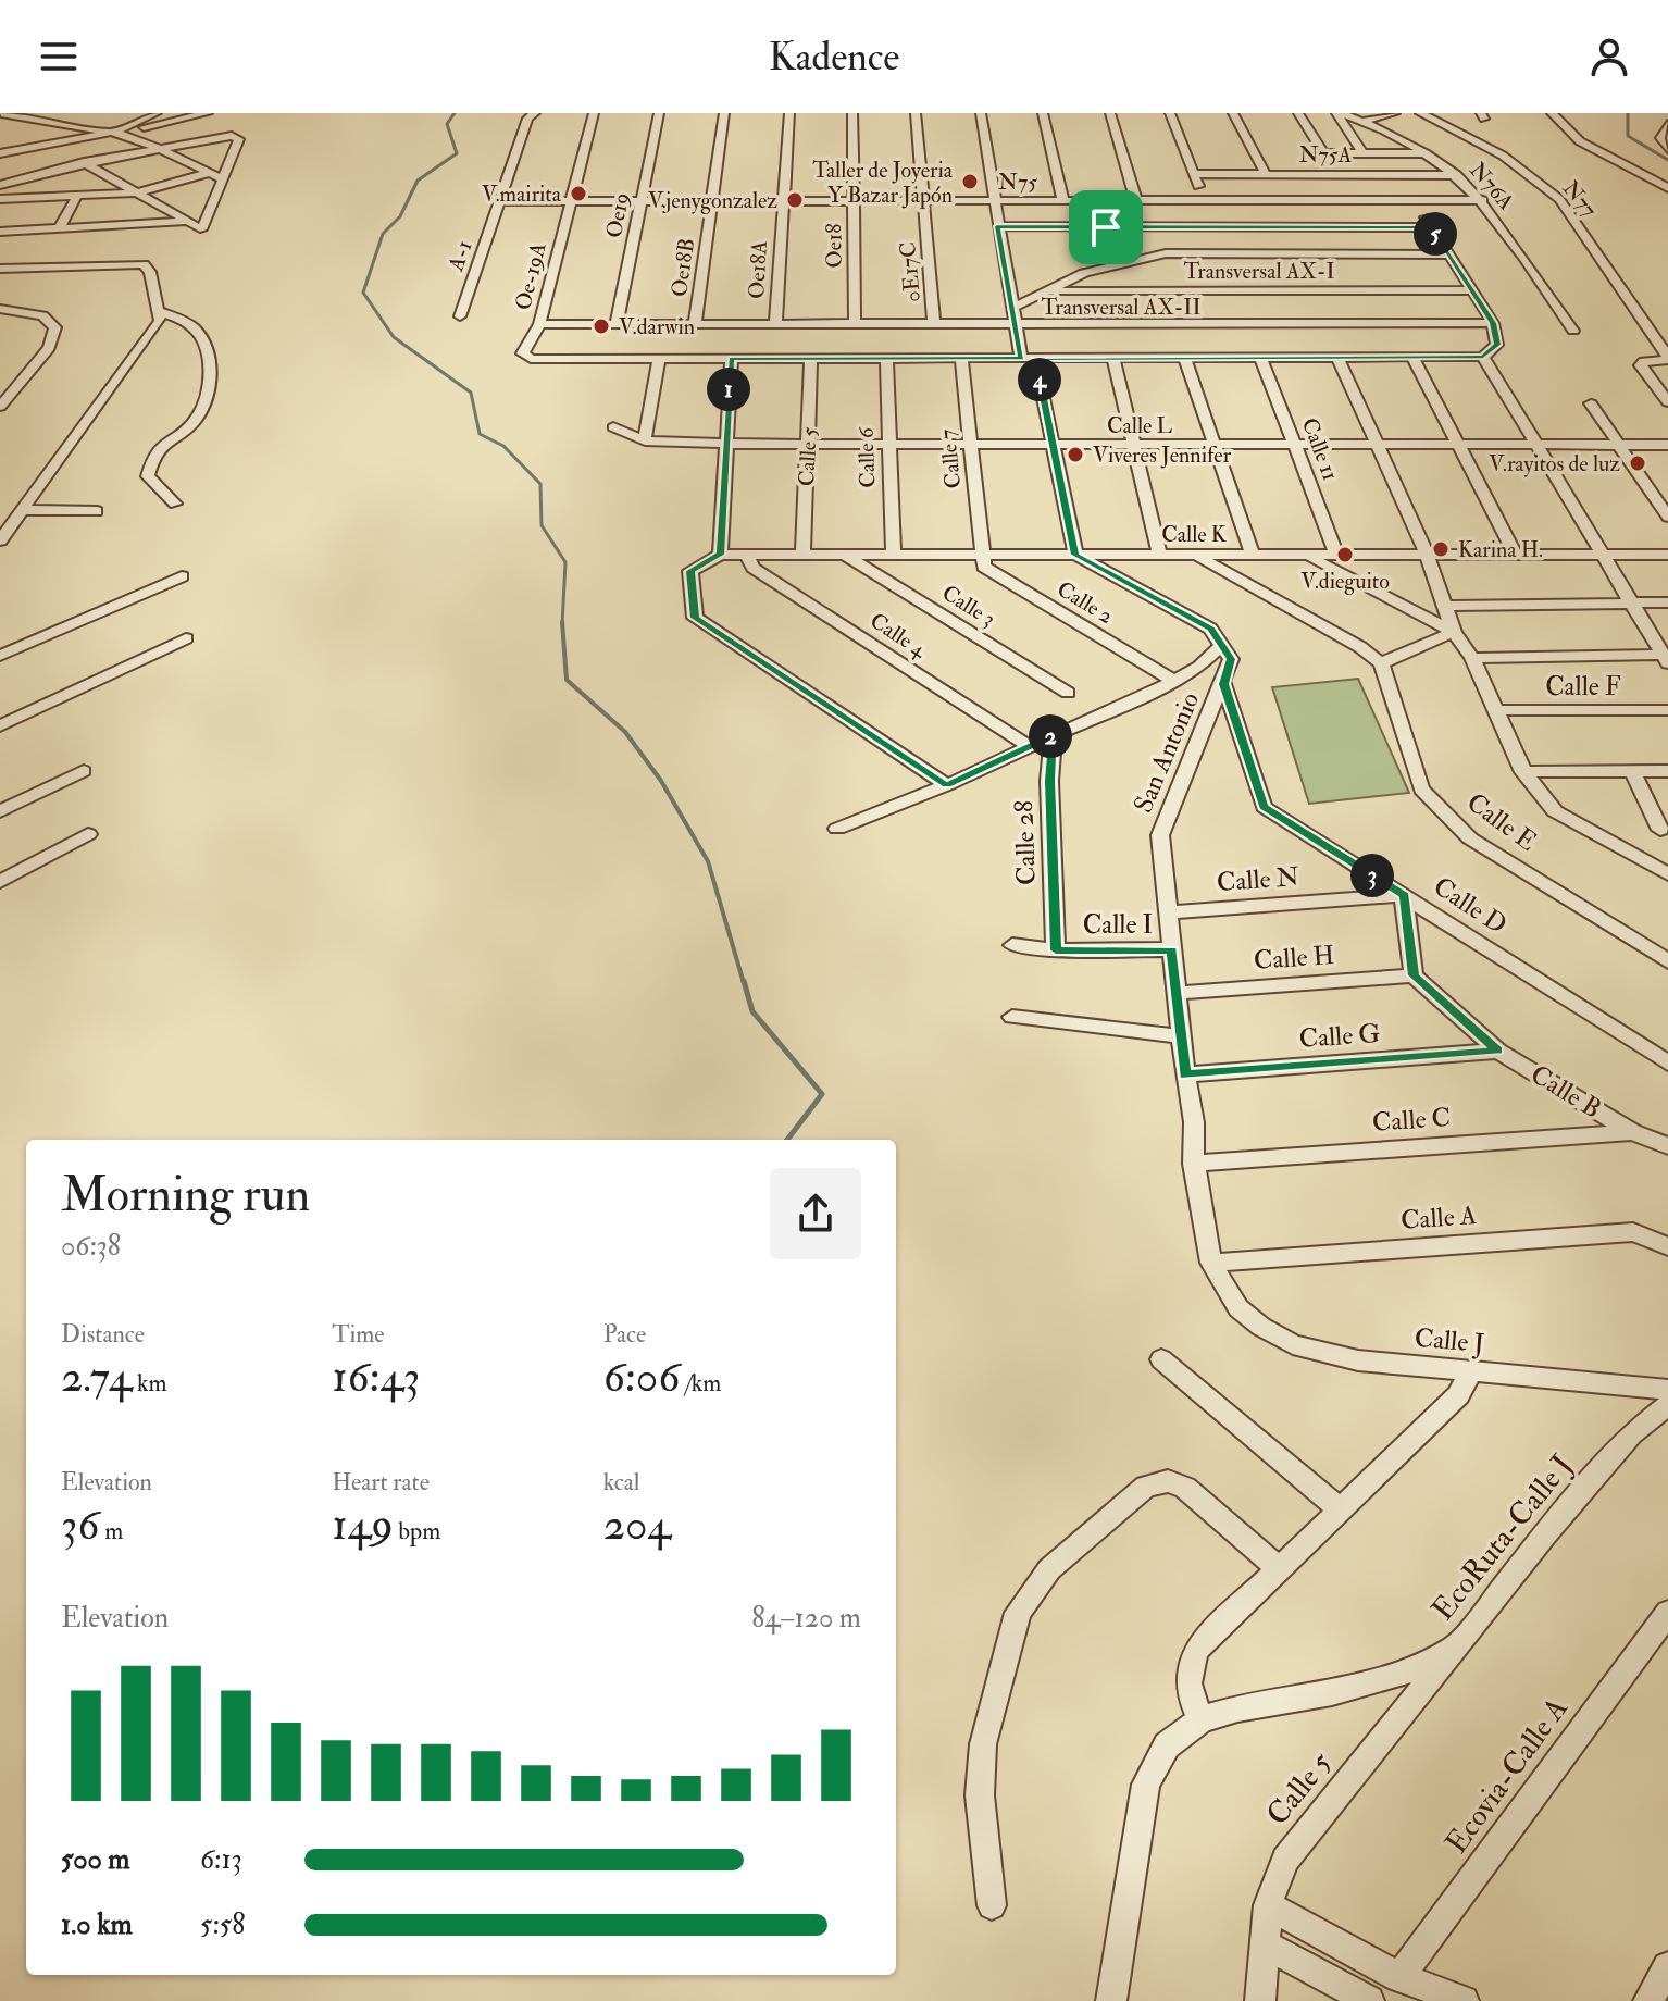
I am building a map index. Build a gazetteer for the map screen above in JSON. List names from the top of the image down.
{
  "streets": {
    "street": [
      "N75A",
      "N75",
      "N76A",
      "N77",
      "Oe19",
      "Oe18",
      "A-1",
      "Oe18B",
      "Oe18A",
      "Transversal AX-I",
      "0E17C",
      "Oe-19A",
      "Transversal AX-II",
      "Calle L",
      "Calle 11",
      "Calle 5",
      "Calle 6",
      "Calle 7",
      "Calle K",
      "Calle 2",
      "Calle 3",
      "Calle 4",
      "Calle F",
      "San Antonio",
      "Calle E",
      "Calle 28",
      "Calle N",
      "Calle D",
      "Calle I",
      "Calle H",
      "Calle G",
      "Calle B",
      "Calle C",
      "Calle A",
      "Calle J",
      "EcoRuta-Calle J",
      "Ecovia-Calle A"
    ]
  },
  "crossings": [
    ["N75A", "N76A"],
    ["N75", "N76A"],
    ["N75", "Oe19"],
    ["N75", "Oe18"],
    ["N75", "A-1"],
    ["N75", "Oe18B"],
    ["N75", "Oe18A"],
    ["N75", "0E17C"],
    ["N75", "Oe-19A"],
    ["Oe19", "Transversal AX-II"],
    ["Oe18", "Transversal AX-II"],
    ["Oe18B", "Transversal AX-II"],
    ["Oe18A", "Transversal AX-II"],
    ["0E17C", "Transversal AX-II"],
    ["Oe-19A", "Transversal AX-II"],
    ["Calle L", "Calle 11"],
    ["Calle L", "Calle 5"],
    ["Calle L", "Calle 6"],
    ["Calle L", "Calle 7"],
    ["Calle 11", "Calle K"],
    ["Calle 5", "Calle K"],
    ["Calle 5", "EcoRuta-Calle J"],
    ["Calle 6", "Calle K"],
    ["Calle 7", "Calle K"],
    ["Calle 7", "Calle 2"],
    ["Calle K", "Calle 2"],
    ["Calle K", "Calle 3"],
    ["Calle K", "Calle 4"],
    ["San Antonio", "Calle N"],
    ["San Antonio", "Calle D"],
    ["San Antonio", "Calle I"],
    ["San Antonio", "Calle H"],
    ["San Antonio", "Calle G"],
    ["San Antonio", "Calle C"],
    ["San Antonio", "Calle A"],
    ["San Antonio", "Calle J"],
    ["Calle 28", "Calle I"],
    ["Calle N", "Calle D"],
    ["Calle H", "Calle B"],
    ["Calle G", "Calle B"],
    ["Calle B", "Calle C"]
  ],
  "places": [
    "Taller de Joyeria Y Bazar Japón",
    "V.mairita",
    "V.jenygonzalez",
    "V.darwin",
    "Viveres Jennifer",
    "V.rayitos de luz",
    "Karina H.",
    "V.dieguito"
  ],
  "page": {
    "header": "Kadence",
    "pins": [
      "5",
      "4",
      "1",
      "2",
      "3"
    ],
    "heading": ["Morning run", "06:38"],
    "stats": [
      ["Distance", "2.74 km"],
      ["Time", "16:43"],
      ["Pace", "6:06 /km"],
      ["Elevation", "36 m"],
      ["Heart rate", "149 bpm"],
      ["kcal", "204"]
    ],
    "chart": ["Elevation", "84–120 m"],
    "list": [
      {
        "name": "500 m",
        "note": "6:13"
      },
      {
        "name": "1.0 km",
        "note": "5:58"
      }
    ]
  }
}
